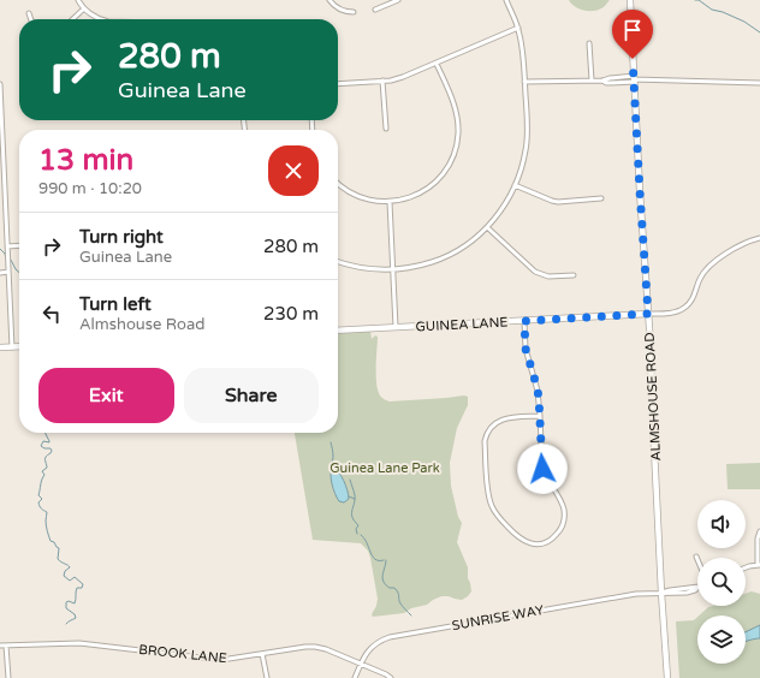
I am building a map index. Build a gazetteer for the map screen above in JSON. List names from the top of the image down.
{
  "streets": {
    "main road": ["GUINEA LANE", "ALMSHOUSE ROAD"],
    "street": ["SUNRISE WAY", "BROOK LANE"]
  },
  "crossings": [
    ["GUINEA LANE", "ALMSHOUSE ROAD"],
    ["ALMSHOUSE ROAD", "SUNRISE WAY"],
    ["SUNRISE WAY", "BROOK LANE"]
  ],
  "parks": ["Guinea Lane Park"],
  "page": {
    "turn": ["280 m", "Guinea Lane"],
    "heading": ["13 min", "990 m · 10:20"],
    "list": [
      {
        "name": "Turn right",
        "note": "Guinea Lane",
        "value": "280 m"
      },
      {
        "name": "Turn left",
        "note": "Almshouse Road",
        "value": "230 m"
      }
    ],
    "buttons": ["Exit", "Share"]
  }
}
